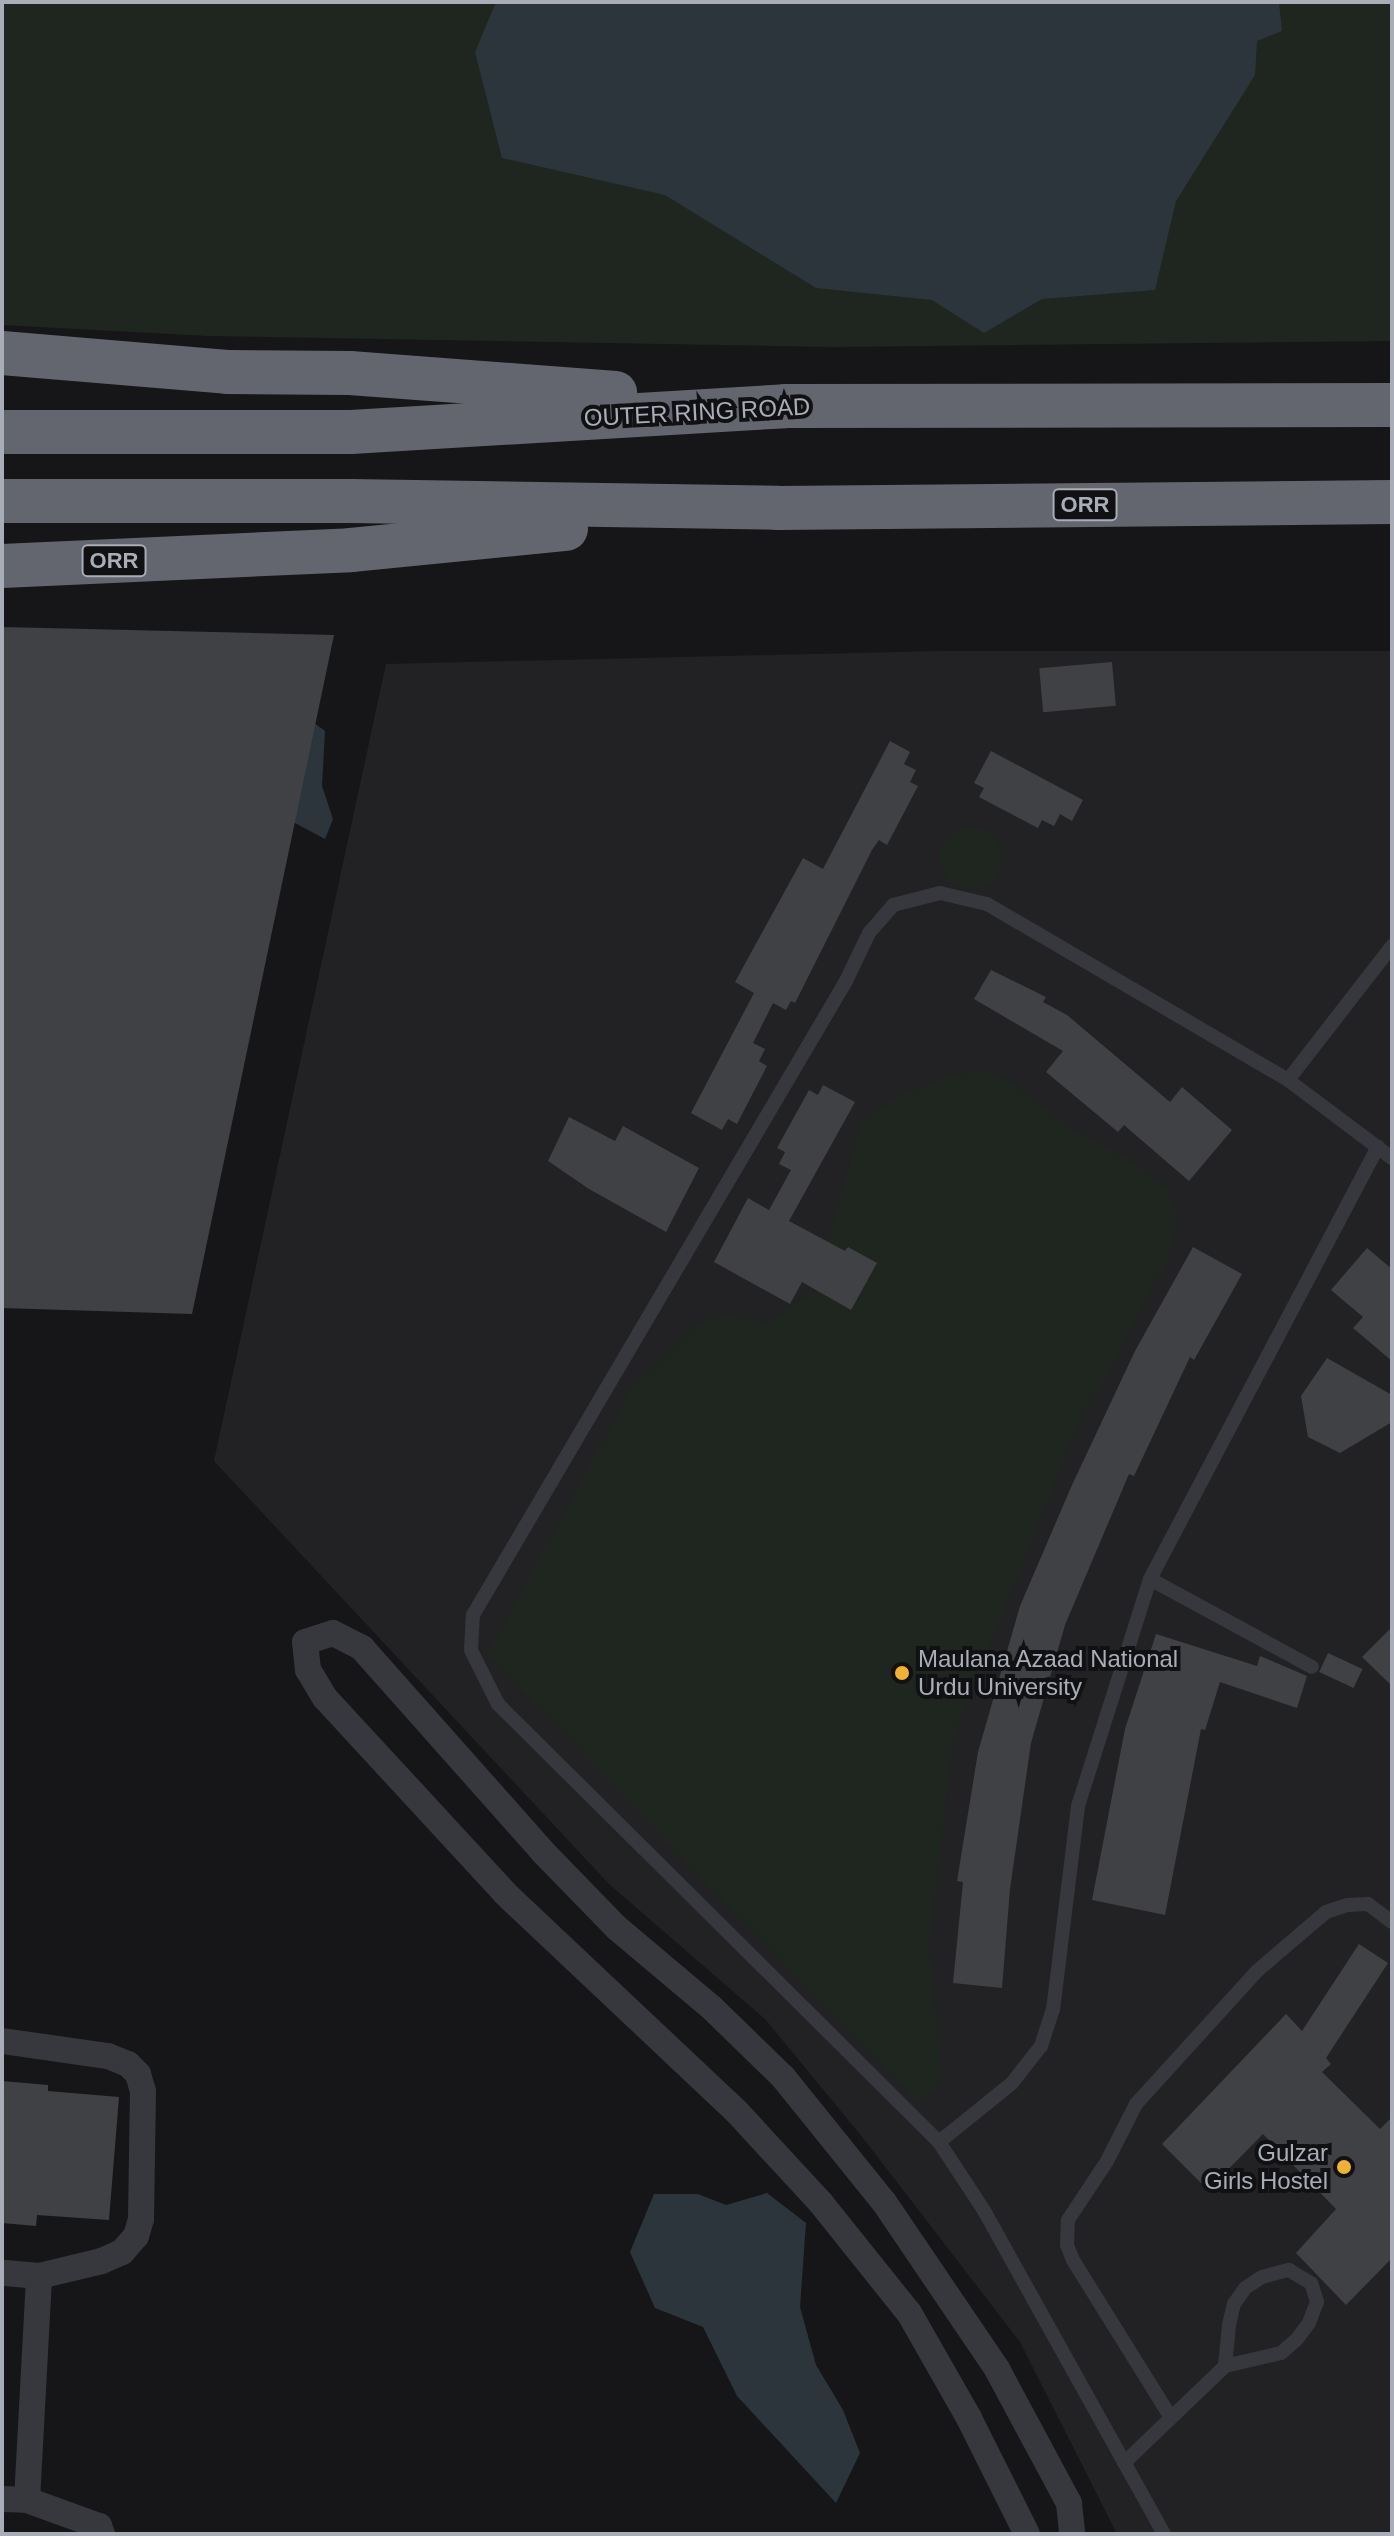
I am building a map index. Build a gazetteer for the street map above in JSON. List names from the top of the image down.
{
  "streets": {
    "highway": ["OUTER RING ROAD", "ORR"]
  },
  "places": ["Maulana Azaad National Urdu University", "Gulzar Girls Hostel"]
}
